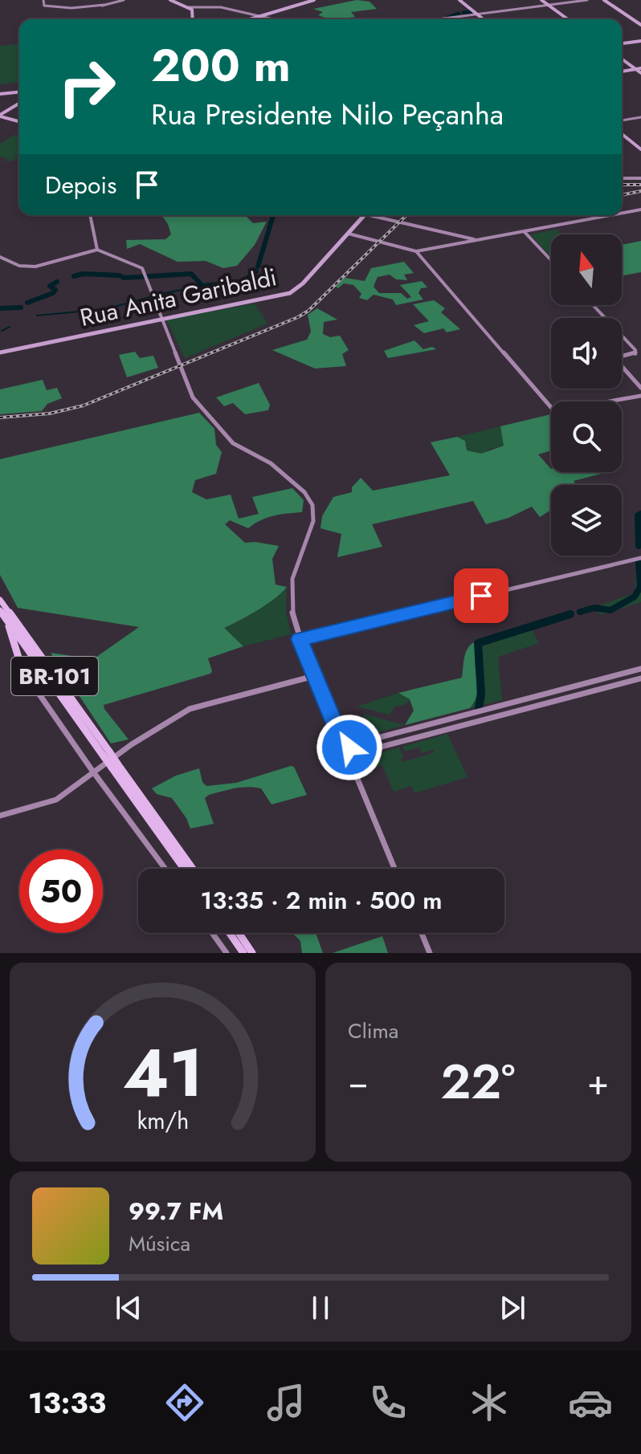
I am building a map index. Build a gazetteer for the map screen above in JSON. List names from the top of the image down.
{
  "streets": {
    "highway": ["BR-101"],
    "main road": ["Rua Anita Garibaldi"]
  },
  "north": "top",
  "page": {
    "turn": ["200 m", "Rua Presidente Nilo Peçanha"],
    "then": "Depois",
    "limit": "50",
    "trip": "13:35 · 2 min · 500 m",
    "tile": "Clima",
    "heat": ["−", "22°", "+"],
    "song": ["99.7 FM", "Música"],
    "tabs": "13:33",
    "gauge": ["41", "km/h"]
  }
}
